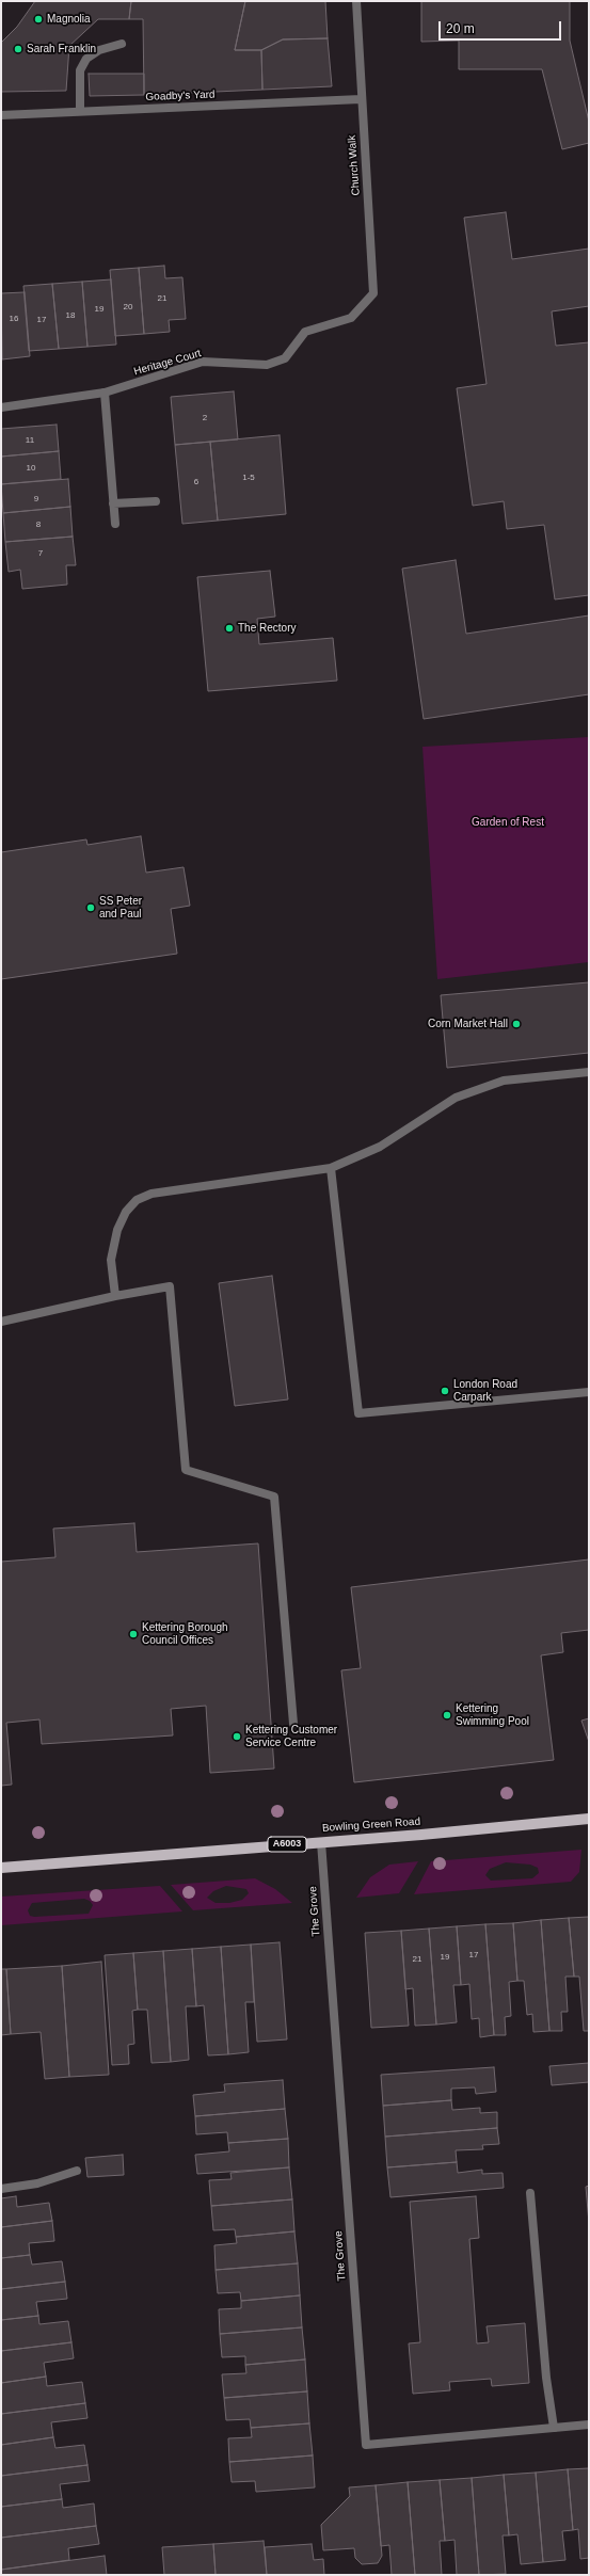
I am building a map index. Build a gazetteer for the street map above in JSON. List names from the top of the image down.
{
  "streets": {
    "main road": ["Bowling Green Road", "A6003"],
    "street": [
      "Goadby's Yard",
      "Church Walk",
      "Heritage Court",
      "The Grove"
    ]
  },
  "crossings": [
    ["Goadby's Yard", "Church Walk"],
    ["Church Walk", "Heritage Court"],
    ["Bowling Green Road", "The Grove"]
  ],
  "parks": ["Garden of Rest"],
  "places": [
    "Magnolia",
    "Sarah Franklin",
    "The Rectory",
    "SS Peter and Paul",
    "Corn Market Hall",
    "London Road Carpark",
    "Kettering Borough Council Offices",
    "Kettering Swimming Pool",
    "Kettering Customer Service Centre"
  ],
  "house_numbers": [
    "21",
    "20",
    "19",
    "18",
    "16",
    "17",
    "2",
    "11",
    "10",
    "1-5",
    "6",
    "9",
    "8",
    "7",
    "17",
    "19",
    "21"
  ],
  "scale_bar": "20 m"
}
